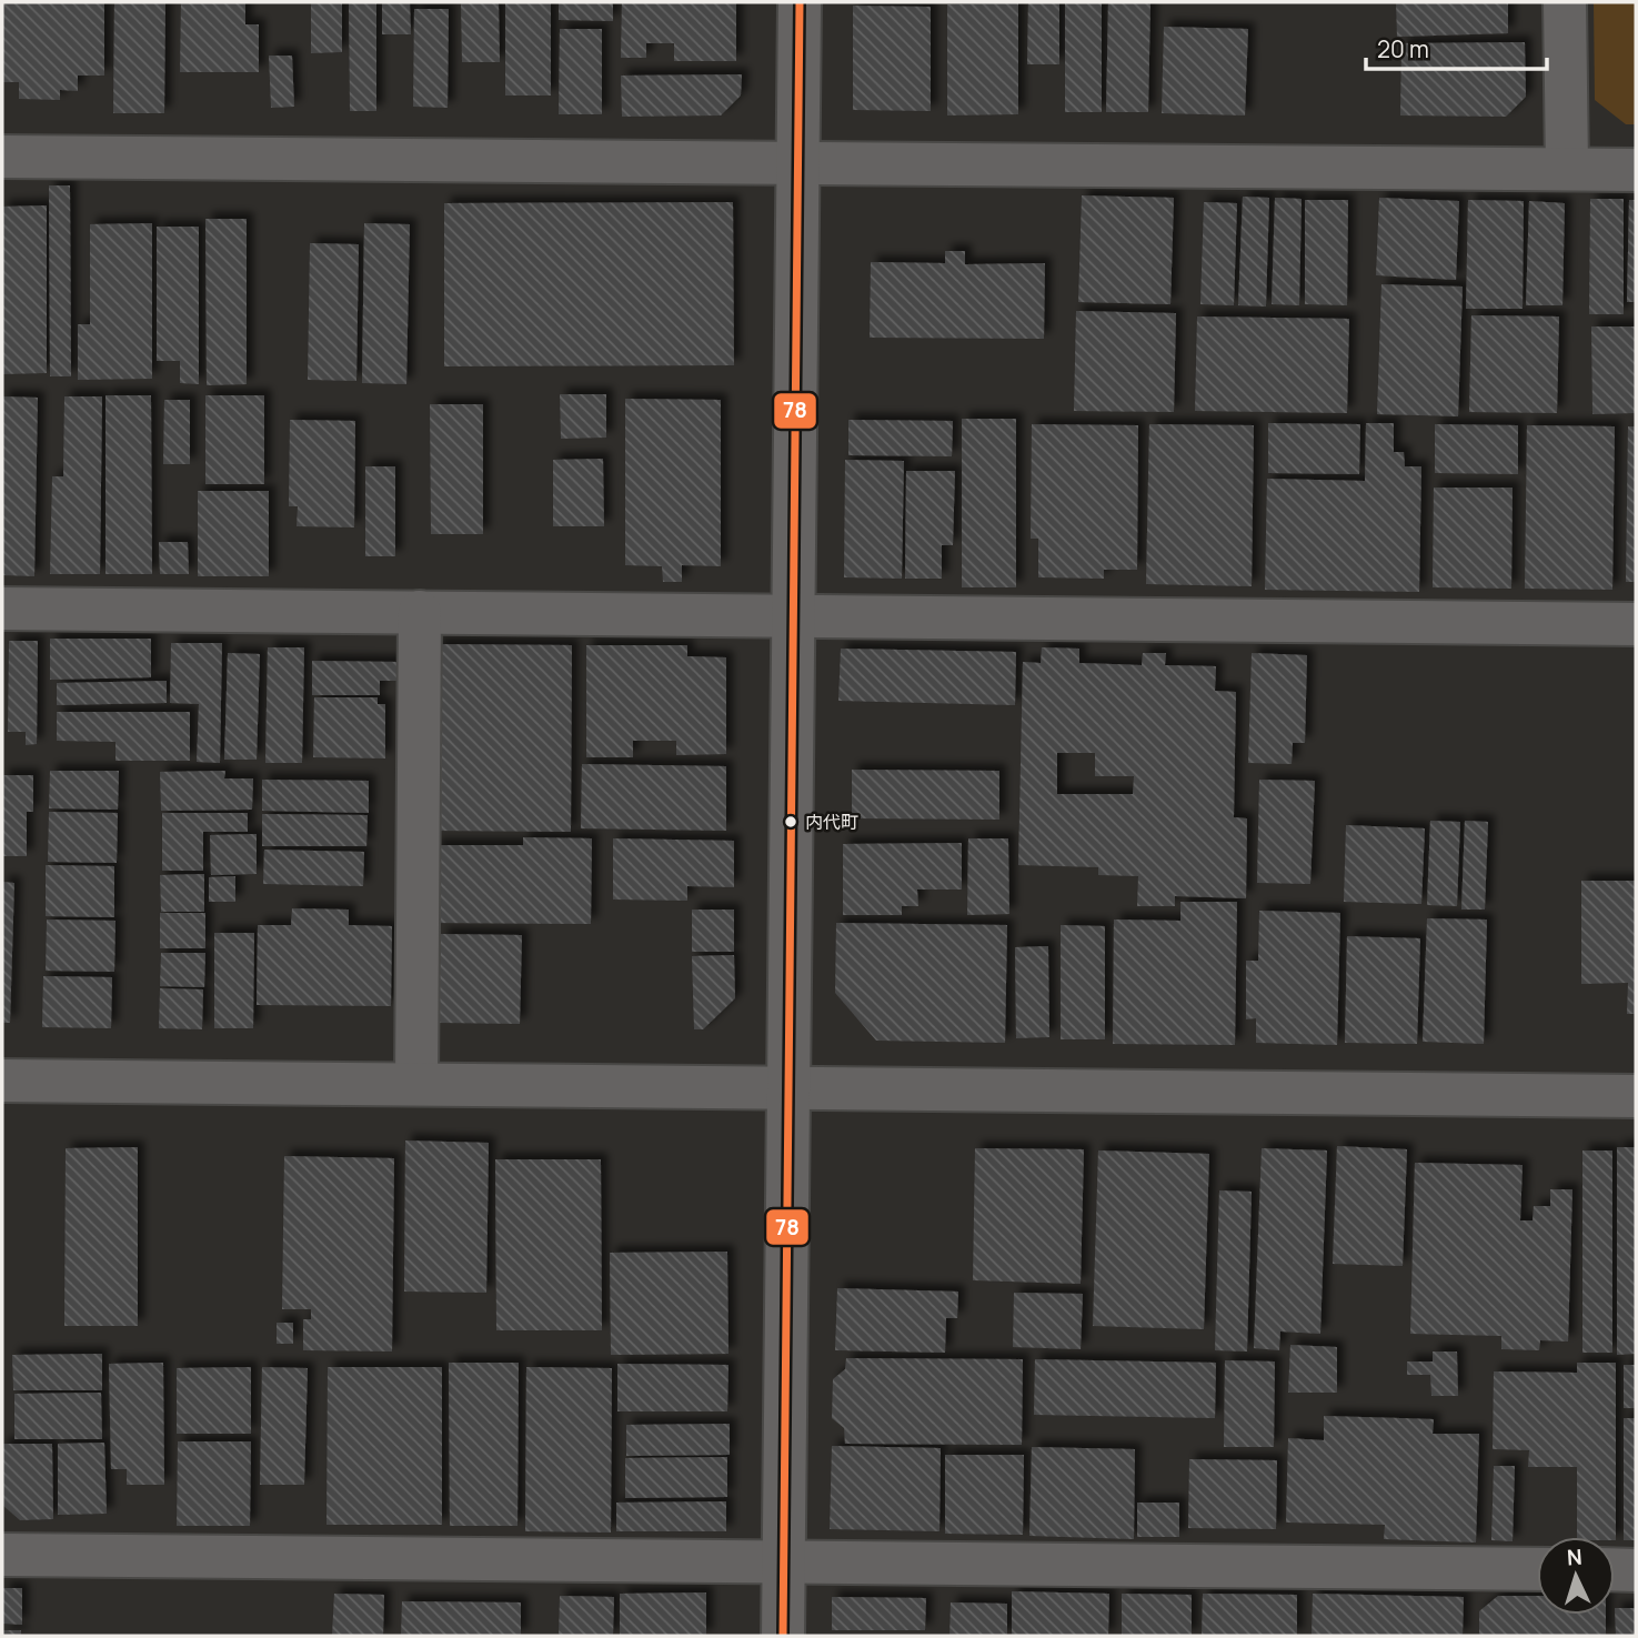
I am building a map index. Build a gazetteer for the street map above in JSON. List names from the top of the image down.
{
  "places": ["内代町"],
  "lines": ["transit line 78"],
  "scale_bar": "20 m",
  "north": "top"
}
